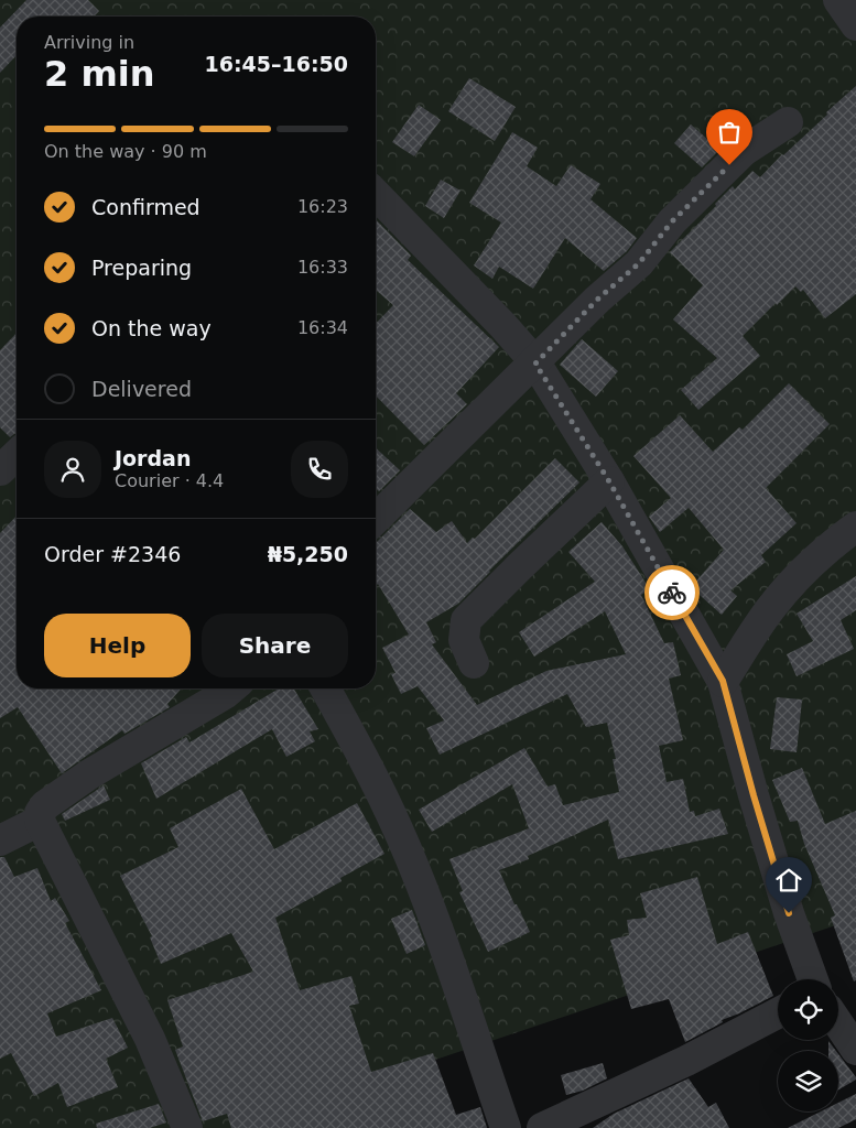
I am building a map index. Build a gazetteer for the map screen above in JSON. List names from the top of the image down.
{
  "page": {
    "heading": ["2 min", "Arriving in", "16:45–16:50"],
    "panel": [
      "Jordan",
      "Courier · 4.4",
      "Order #2346",
      "₦5,250"
    ],
    "bar": "On the way · 90 m",
    "list": [
      ["Confirmed", "16:23"],
      ["Preparing", "16:33"],
      ["On the way", "16:34"],
      "Delivered"
    ],
    "buttons": ["Help", "Share"]
  }
}
